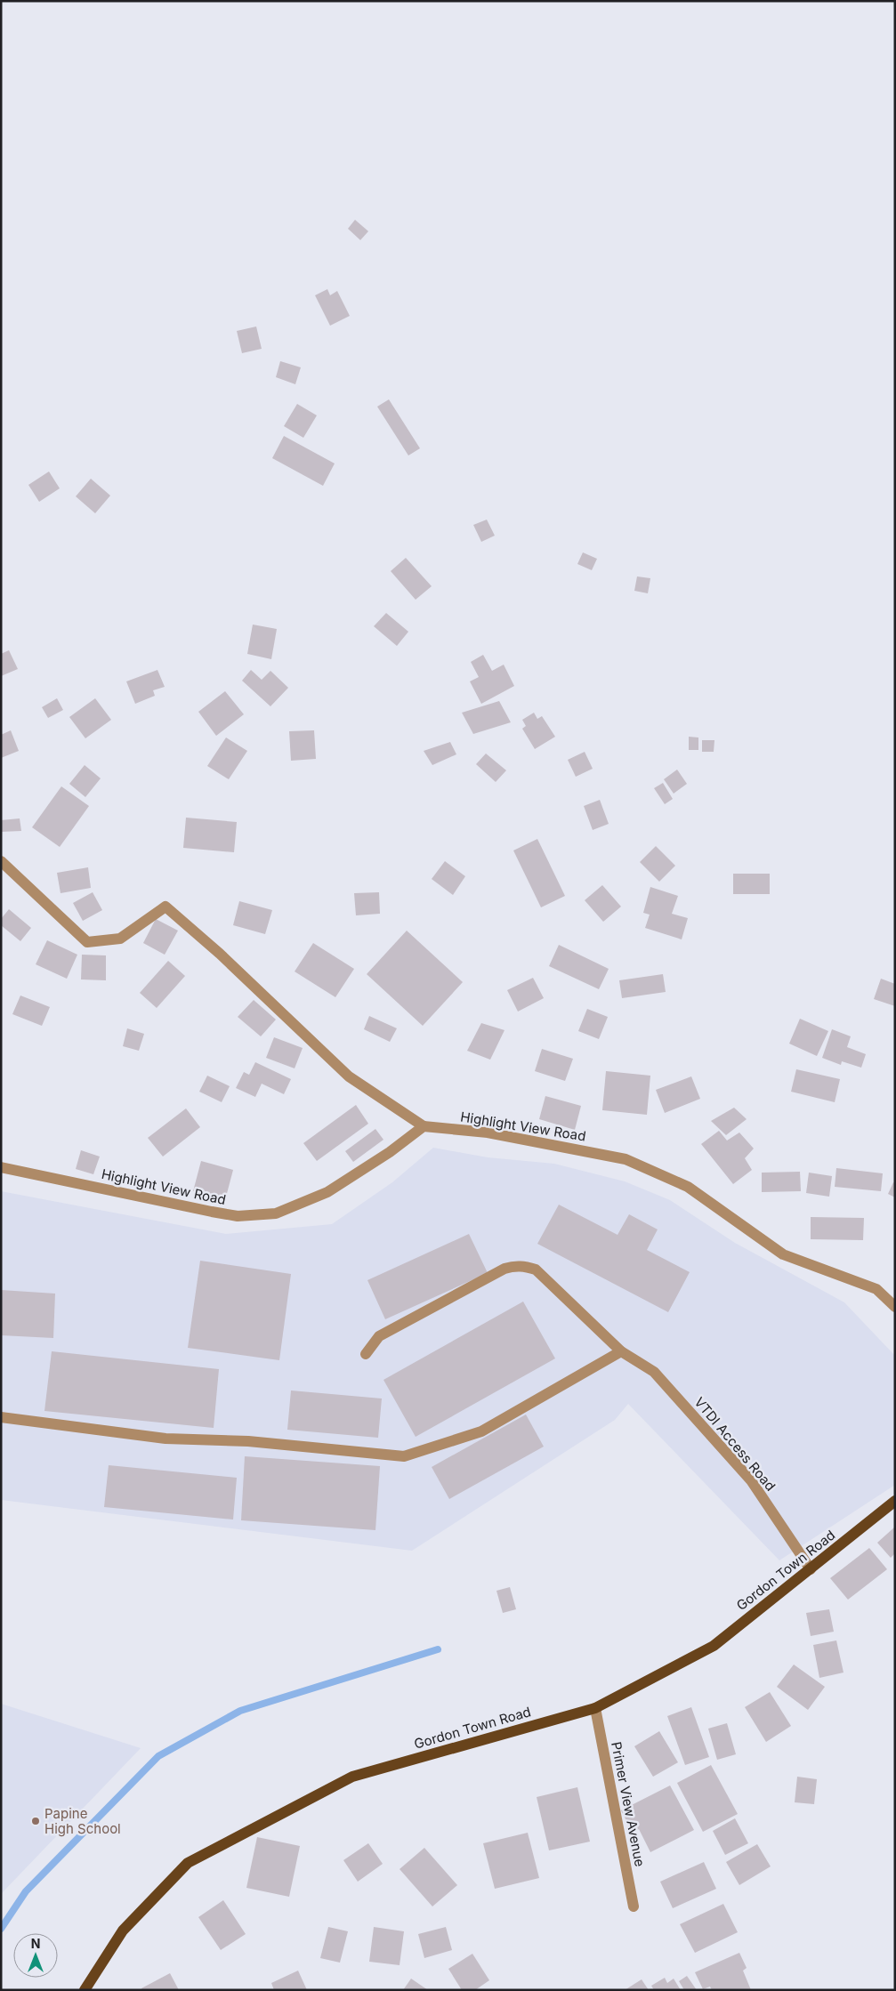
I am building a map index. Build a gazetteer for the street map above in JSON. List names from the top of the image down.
{
  "streets": {
    "main road": ["Gordon Town Road"],
    "street": ["Highlight View Road", "VTDI Access Road", "Primer View Avenue"]
  },
  "crossings": [
    ["VTDI Access Road", "Gordon Town Road"],
    ["Gordon Town Road", "Primer View Avenue"]
  ],
  "places": ["Papine High School"],
  "north": "top"
}
